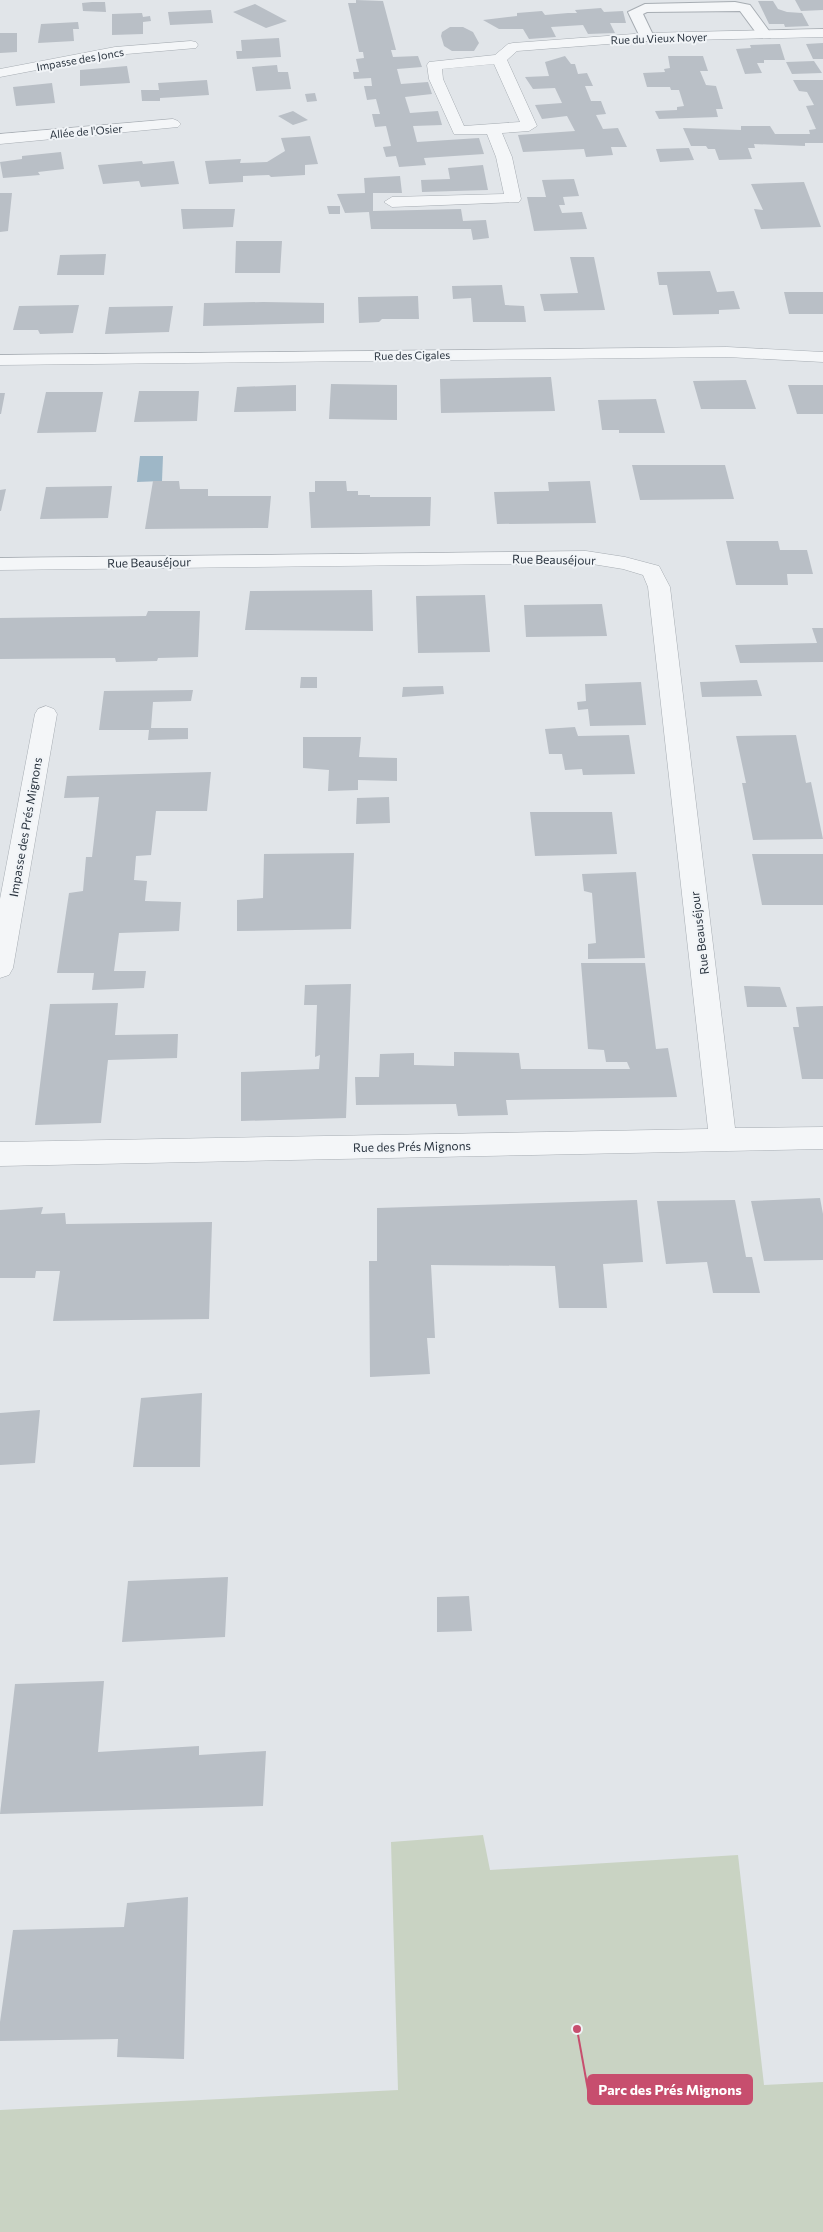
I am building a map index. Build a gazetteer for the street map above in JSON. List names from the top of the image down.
{
  "streets": {
    "street": [
      "Rue du Vieux Noyer",
      "Impasse des Joncs",
      "Allée de l'Osier",
      "Rue des Cigales",
      "Rue Beauséjour",
      "Impasse des Prés Mignons",
      "Rue des Prés Mignons"
    ]
  },
  "crossings": [
    ["Rue Beauséjour", "Rue des Prés Mignons"]
  ],
  "places": ["Parc des Prés Mignons"]
}
